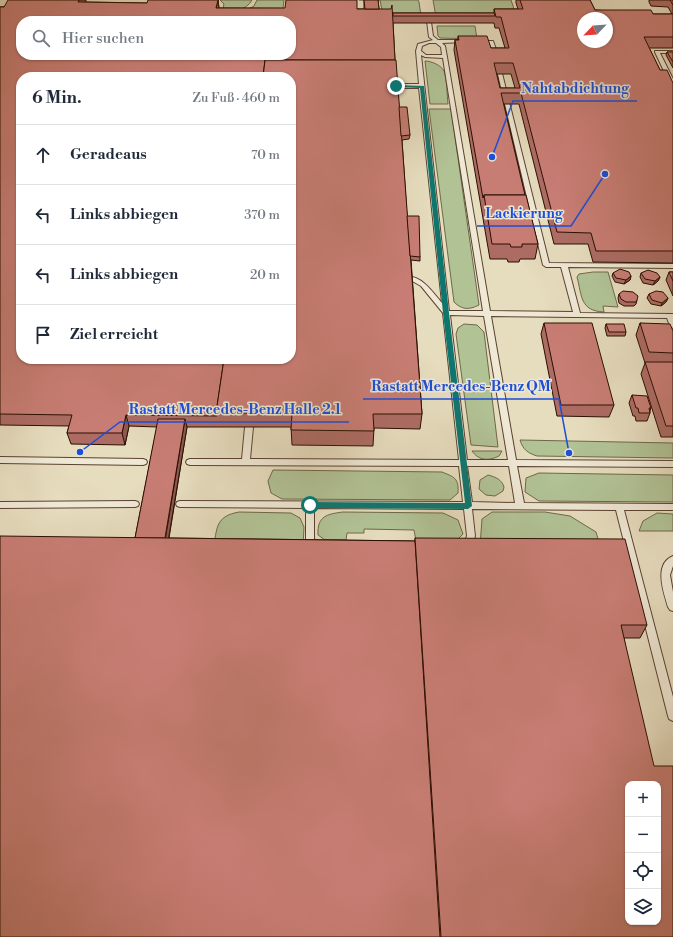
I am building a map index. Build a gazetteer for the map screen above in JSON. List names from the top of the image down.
{
  "places": [
    "Nahtabdichtung",
    "Lackierung",
    "Rastatt Mercedes-Benz Halle 2.1",
    "Rastatt Mercedes-Benz QM"
  ],
  "north": "bottom left",
  "page": {
    "search": "Hier suchen",
    "heading": ["6 Min.", "Zu Fuß · 460 m"],
    "list": [
      ["Geradeaus", "70 m"],
      ["Links abbiegen", "370 m"],
      ["Links abbiegen", "20 m"],
      "Ziel erreicht"
    ],
    "map_buttons": ["+", "−"]
  }
}
